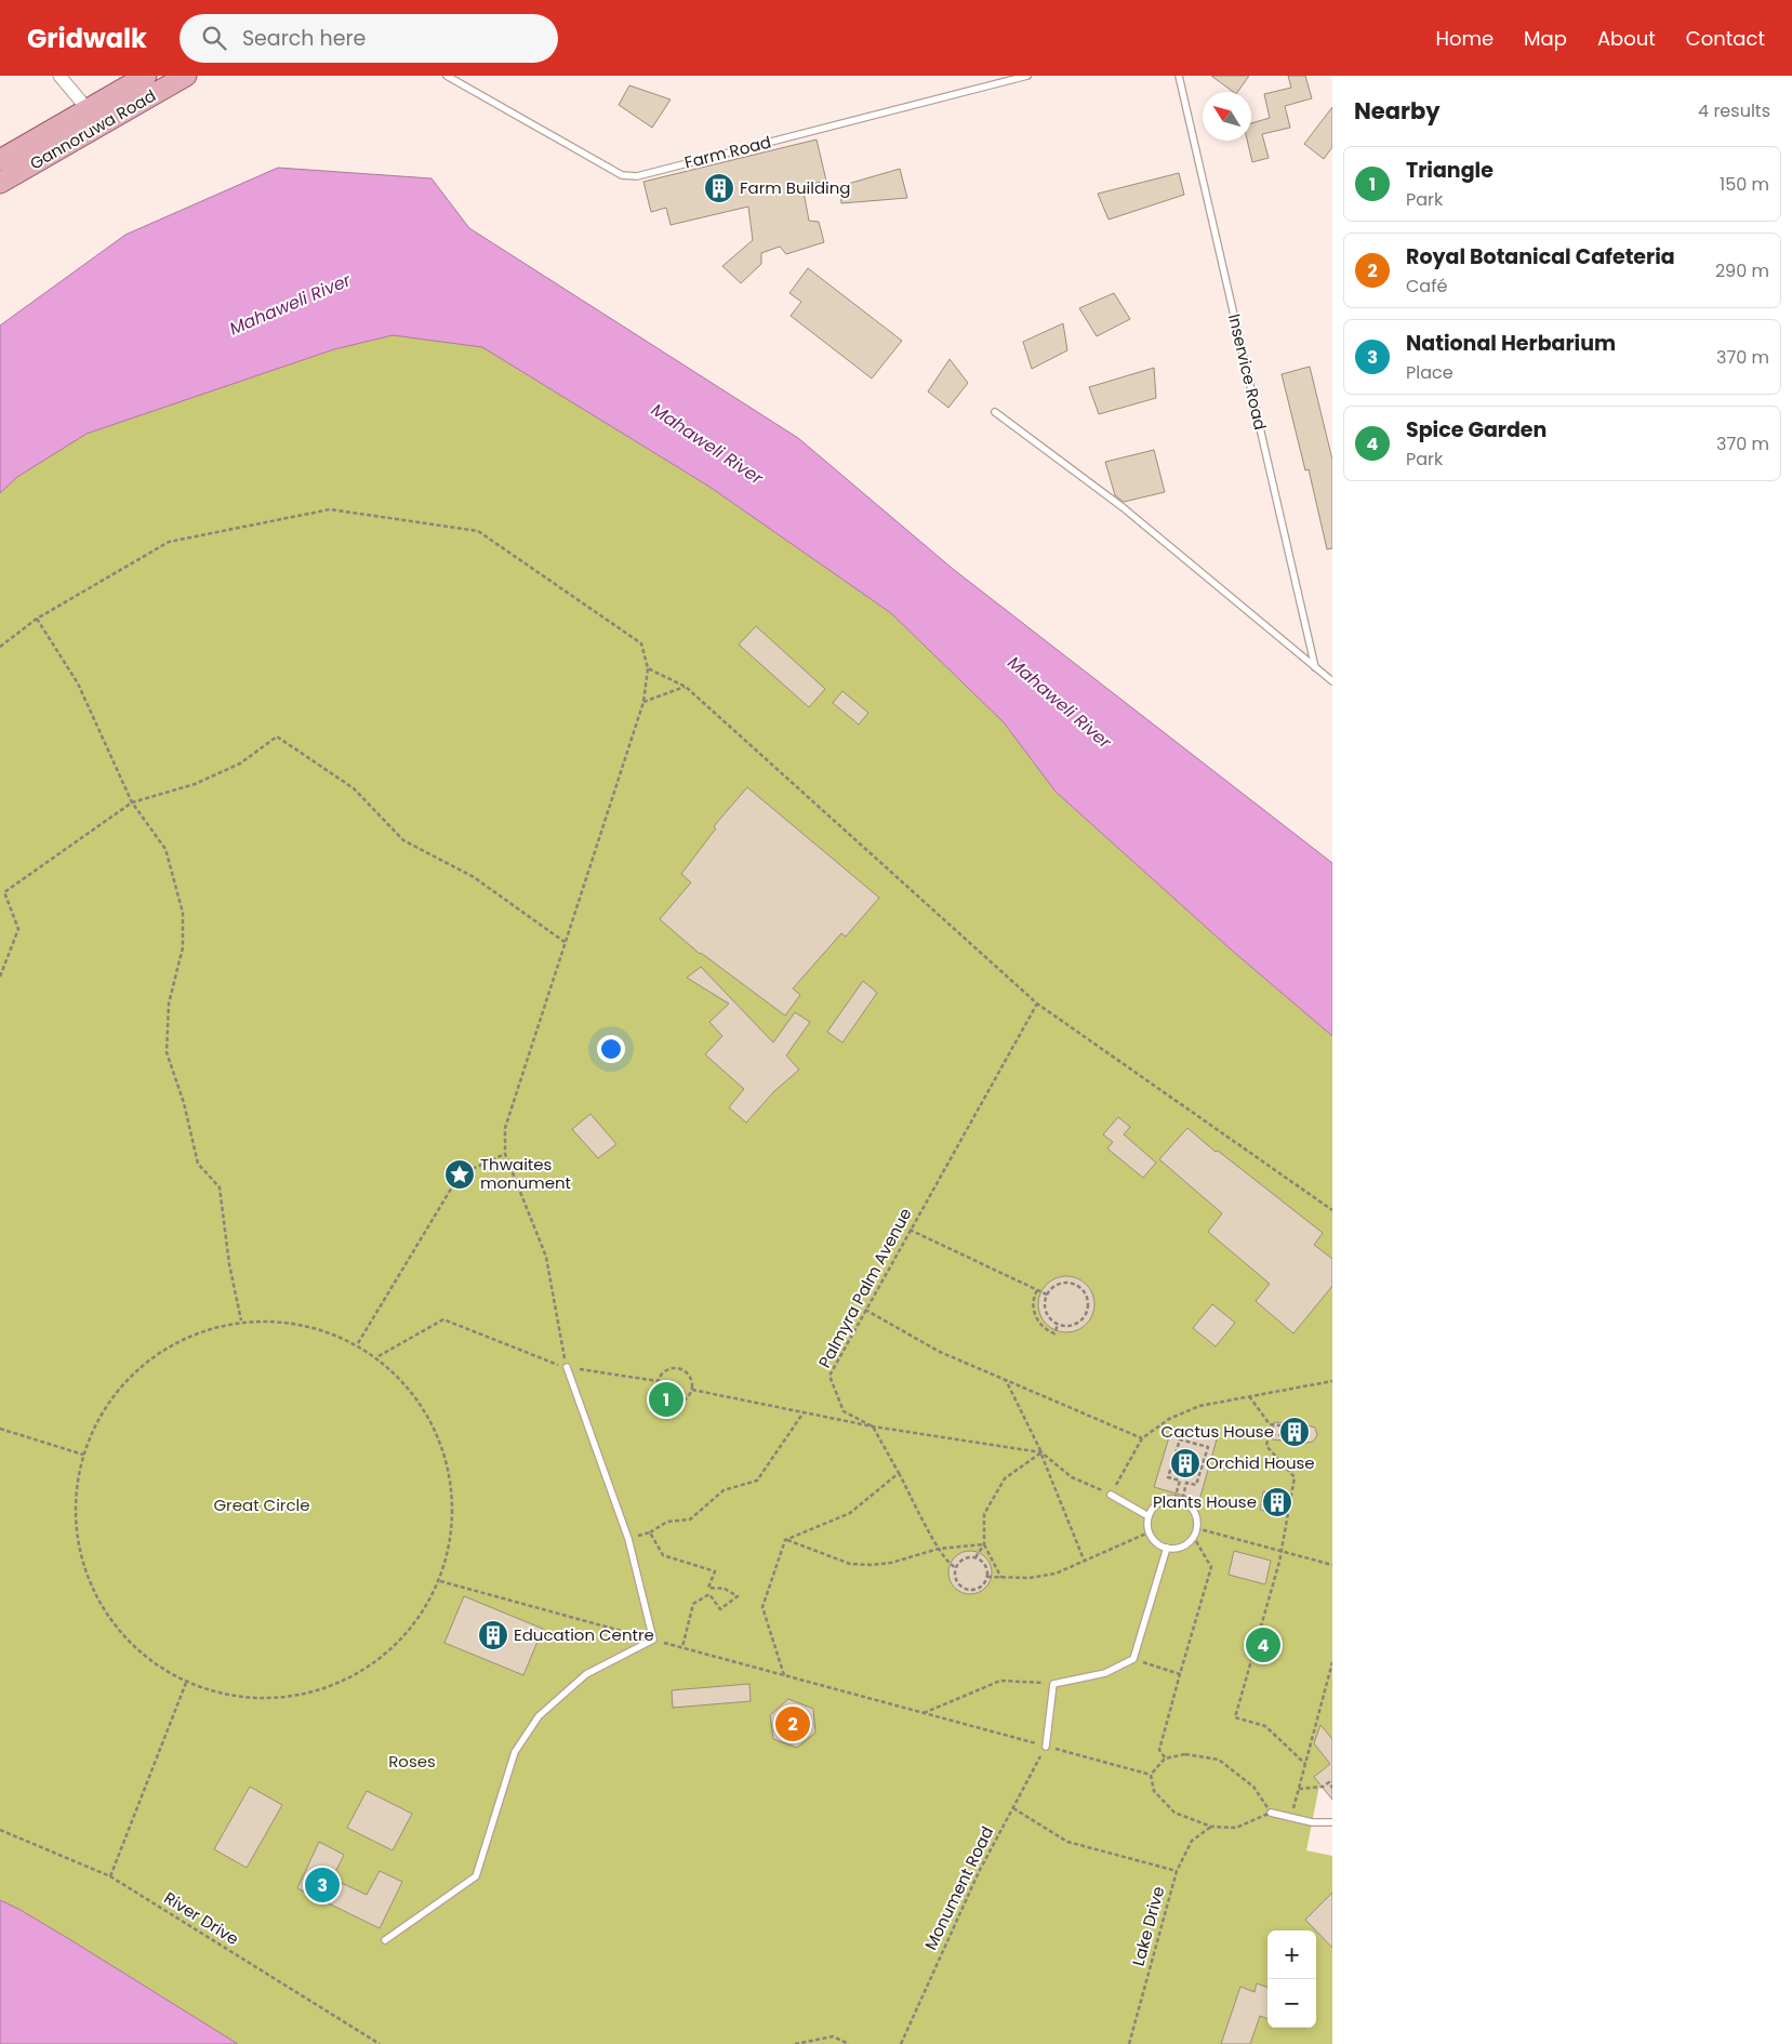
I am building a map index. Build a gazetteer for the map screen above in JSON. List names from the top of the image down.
{
  "streets": {
    "main road": ["Gannoruwa Road"],
    "lane": ["Farm Road", "Inservice Road"],
    "path": [
      "Palmyra Palm Avenue",
      "Monument Road",
      "River Drive",
      "Lake Drive"
    ]
  },
  "water": ["Mahaweli River"],
  "parks": ["Great Circle", "Roses"],
  "places": {
    "building": [
      "Farm Building",
      "Cactus House",
      "Orchid House",
      "Plants House",
      "Education Centre"
    ],
    "place": ["Thwaites monument"]
  },
  "north": "top left",
  "page": {
    "header": "Gridwalk",
    "search": "Search here",
    "nav": [
      "Home",
      "Map",
      "About",
      "Contact"
    ],
    "heading": ["Nearby", "4 results"],
    "list": [
      {
        "mark": "1",
        "name": "Triangle",
        "note": "Park",
        "value": "150 m"
      },
      {
        "mark": "2",
        "name": "Royal Botanical Cafeteria",
        "note": "Café",
        "value": "290 m"
      },
      {
        "mark": "3",
        "name": "National Herbarium",
        "note": "Place",
        "value": "370 m"
      },
      {
        "mark": "4",
        "name": "Spice Garden",
        "note": "Park",
        "value": "370 m"
      }
    ],
    "pins": [
      "1",
      "4",
      "2",
      "3"
    ],
    "map_buttons": ["+", "−"]
  }
}
